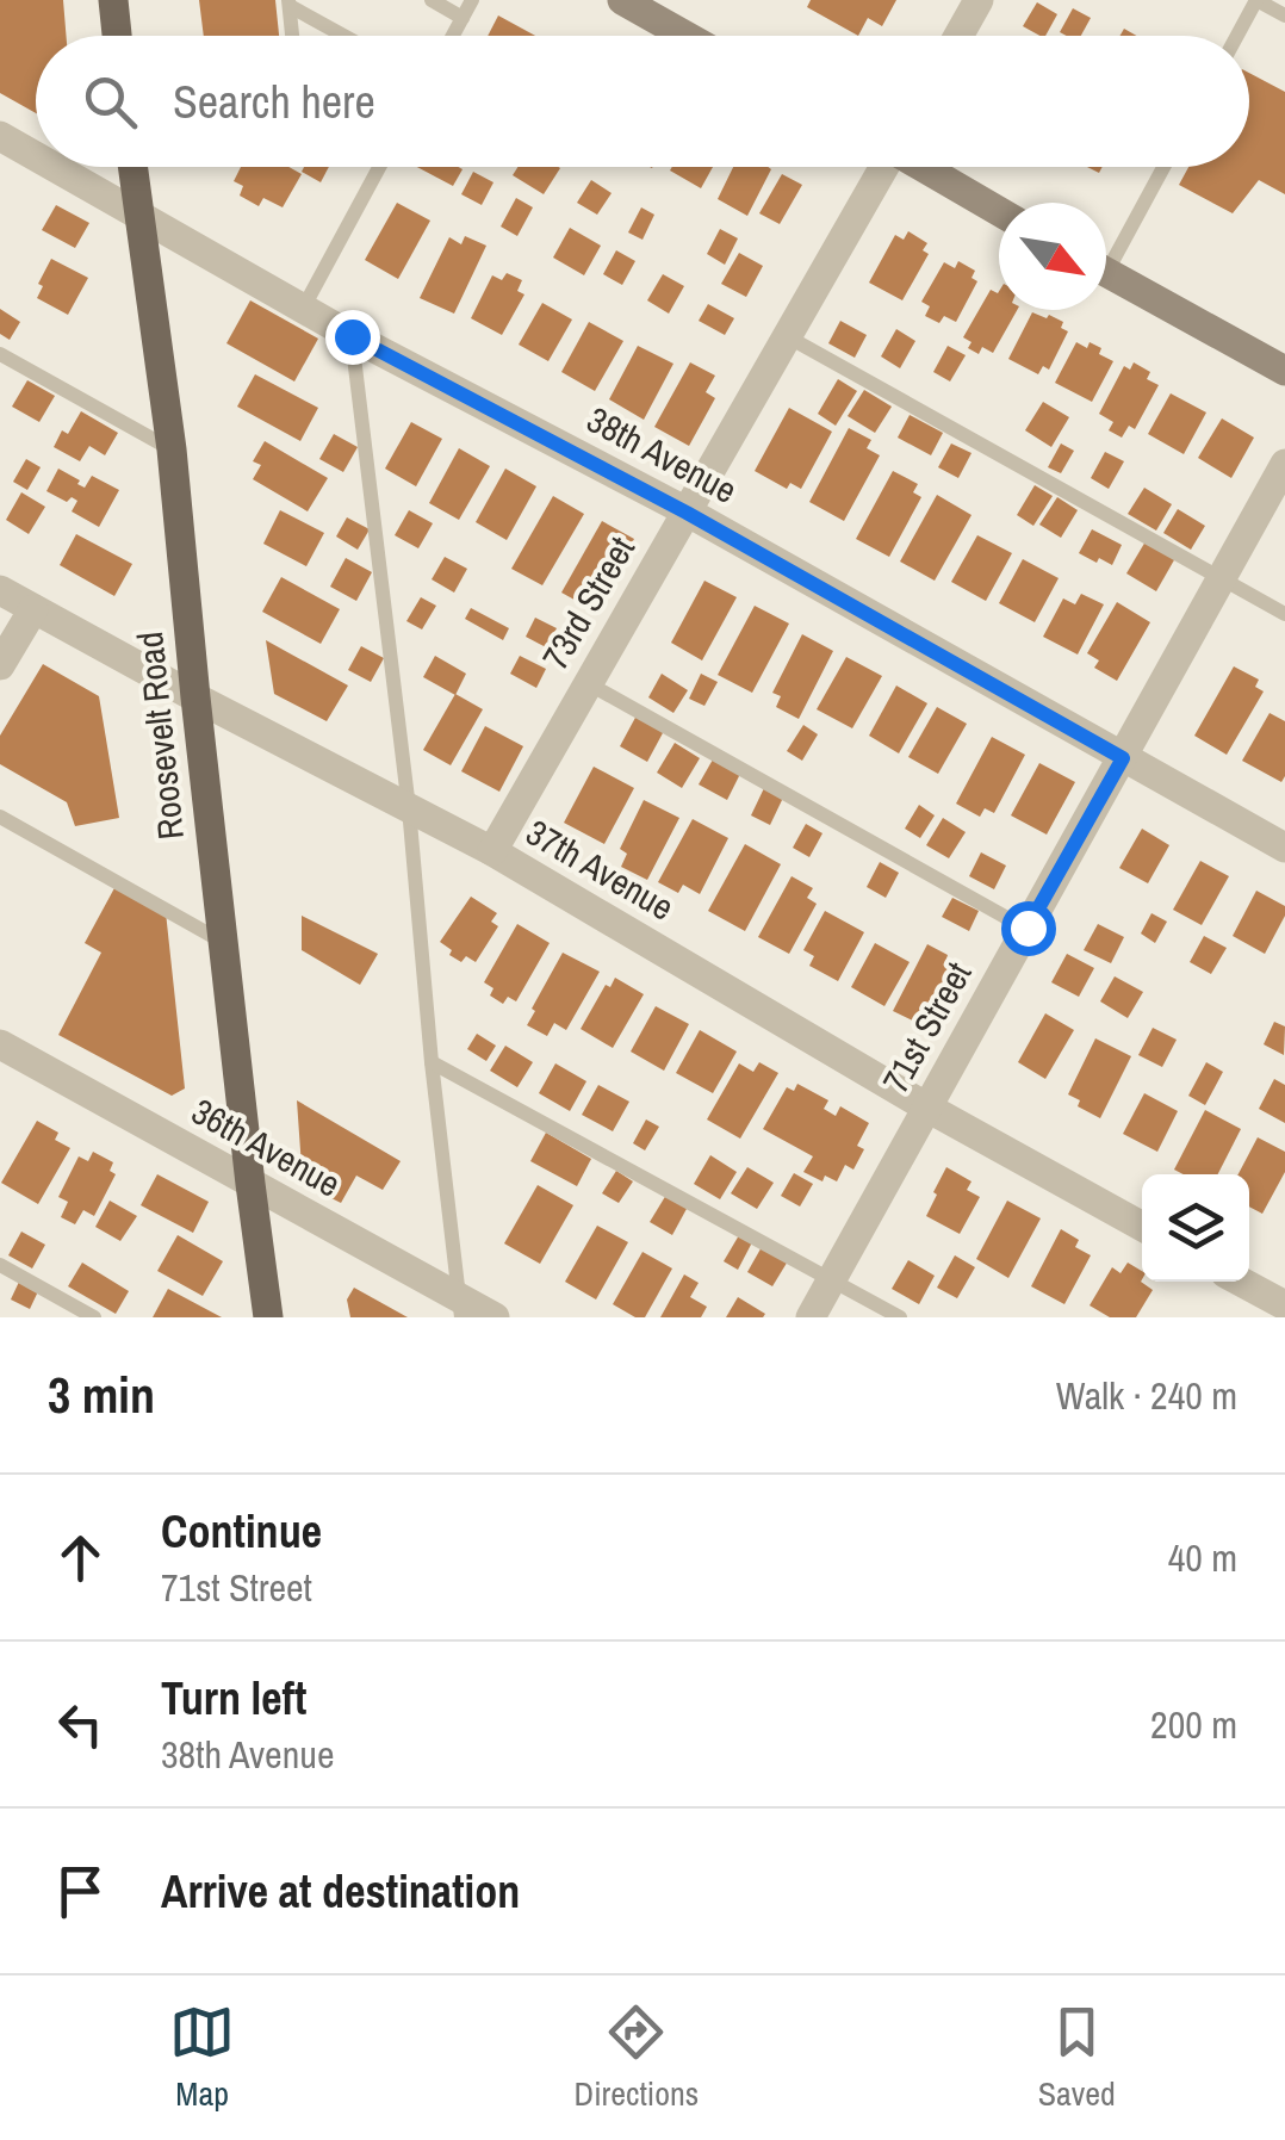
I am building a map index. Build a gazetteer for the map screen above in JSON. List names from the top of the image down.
{
  "streets": {
    "main road": ["Roosevelt Road"],
    "street": [
      "38th Avenue",
      "73rd Street",
      "37th Avenue",
      "71st Street",
      "36th Avenue"
    ]
  },
  "crossings": [
    ["38th Avenue", "73rd Street"],
    ["38th Avenue", "Roosevelt Road"],
    ["38th Avenue", "71st Street"],
    ["73rd Street", "37th Avenue"],
    ["Roosevelt Road", "37th Avenue"],
    ["Roosevelt Road", "36th Avenue"],
    ["37th Avenue", "71st Street"]
  ],
  "north": "bottom right",
  "page": {
    "search": "Search here",
    "heading": ["3 min", "Walk · 240 m"],
    "list": [
      ["Continue", "71st Street", "40 m"],
      ["Turn left", "38th Avenue", "200 m"],
      "Arrive at destination"
    ],
    "nav": ["Map", "Directions", "Saved"]
  }
}
